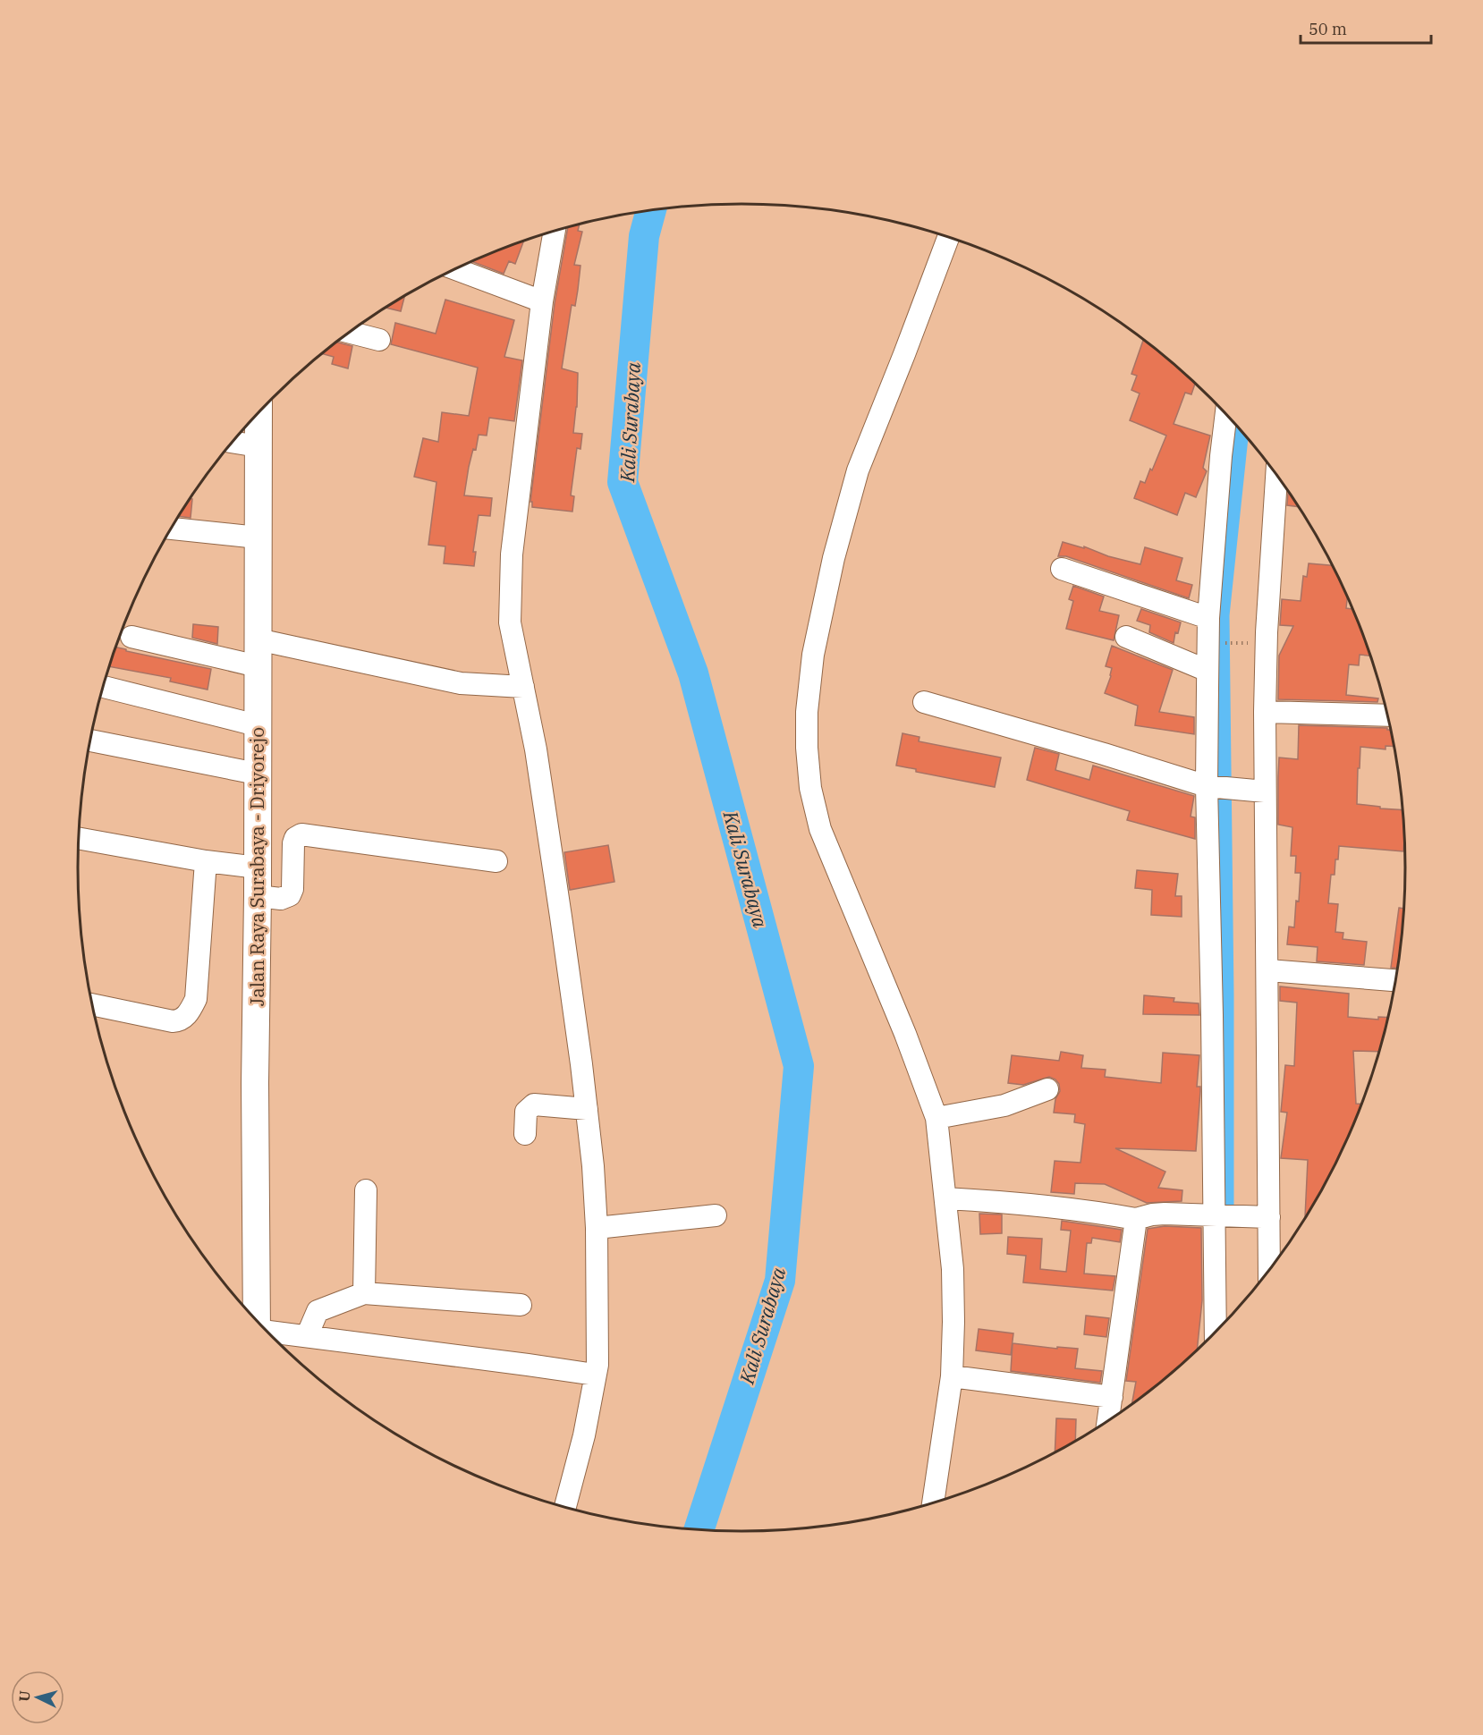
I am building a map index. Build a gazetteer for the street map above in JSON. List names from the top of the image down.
{
  "streets": {
    "main road": ["Jalan Raya Surabaya - Driyorejo"]
  },
  "water": ["Kali Surabaya"],
  "scale_bar": "50 m",
  "north": "left"
}
